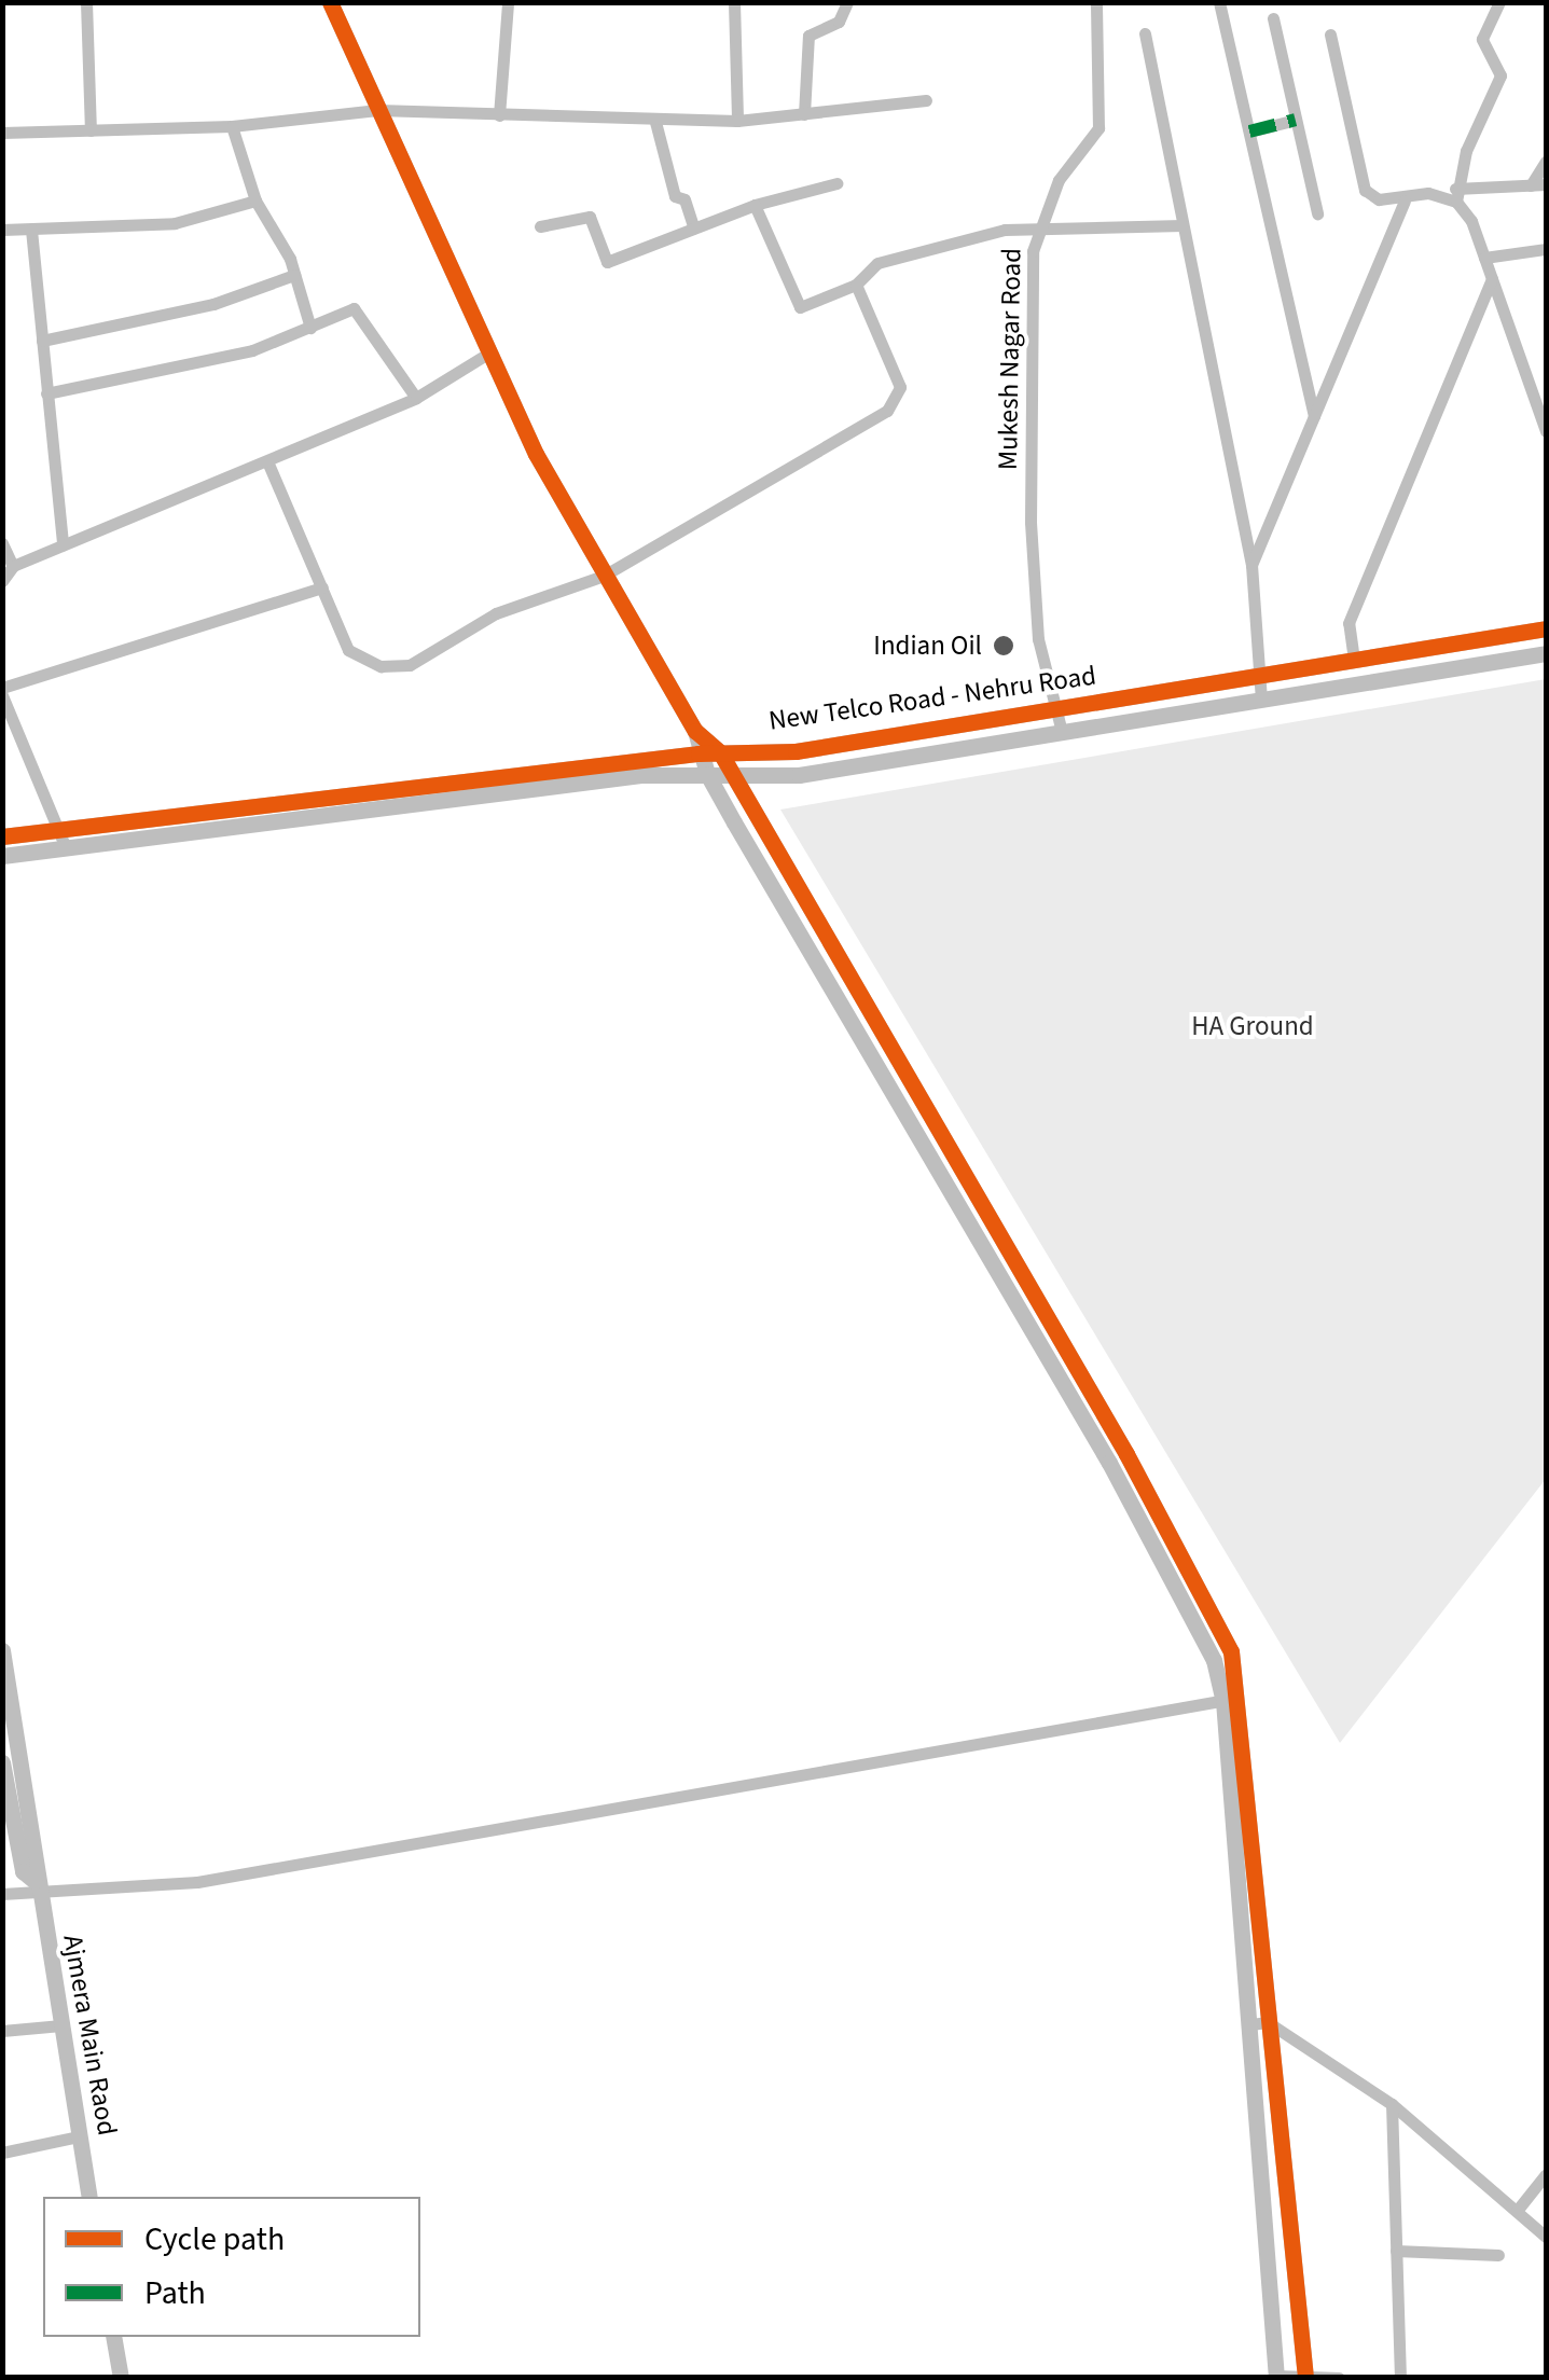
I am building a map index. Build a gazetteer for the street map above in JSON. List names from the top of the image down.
{
  "streets": {
    "street": ["Mukesh Nagar Road", "New Telco Road - Nehru Road", "Ajmera Main Raod"]
  },
  "crossings": [
    ["Mukesh Nagar Road", "New Telco Road - Nehru Road"]
  ],
  "parks": ["HA Ground"],
  "places": ["Indian Oil"],
  "legend": ["Cycle path", "Path"]
}
